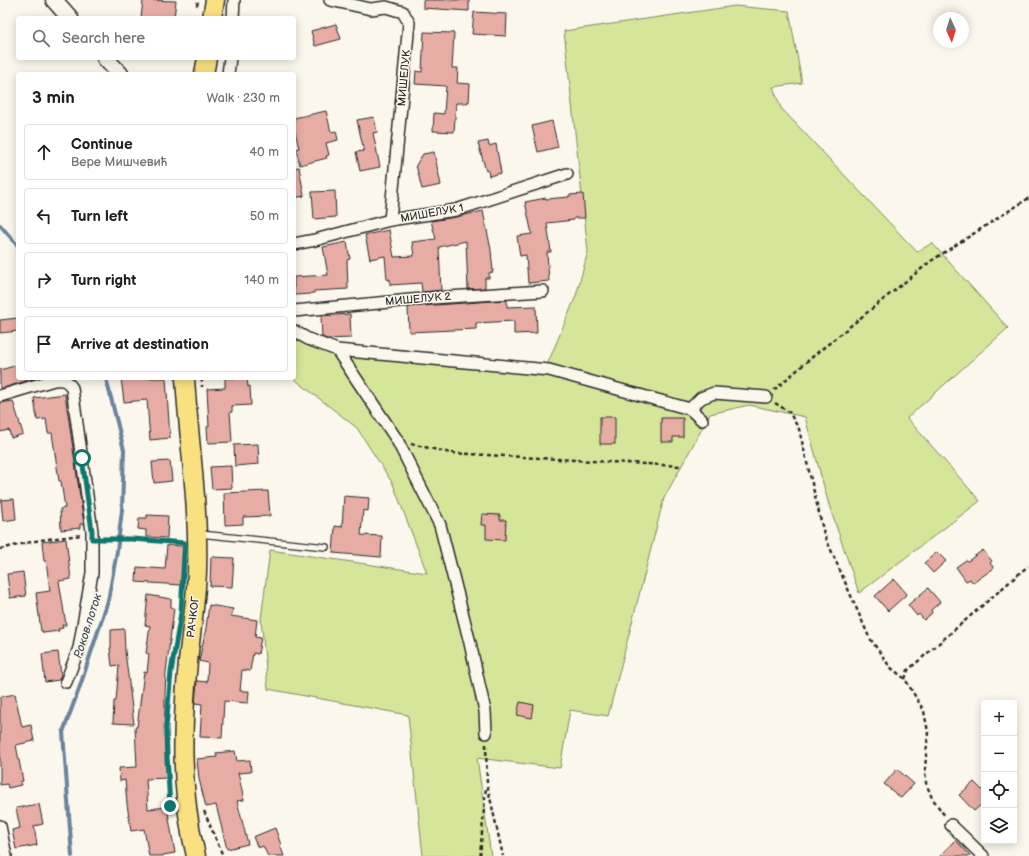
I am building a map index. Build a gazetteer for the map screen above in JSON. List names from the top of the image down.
{
  "streets": {
    "main road": ["РАЧКОГ"],
    "street": ["МИШЕЛУК", "МИШЕЛУК 1", "МИШЕЛУК 2"]
  },
  "crossings": [
    ["МИШЕЛУК", "МИШЕЛУК 1"]
  ],
  "water": ["Роков поток"],
  "north": "bottom",
  "page": {
    "search": "Search here",
    "heading": ["3 min", "Walk · 230 m"],
    "list": [
      ["Continue", "Вере Мишчевић", "40 m"],
      ["Turn left", "50 m"],
      ["Turn right", "140 m"],
      "Arrive at destination"
    ],
    "map_buttons": ["+", "−"]
  }
}
